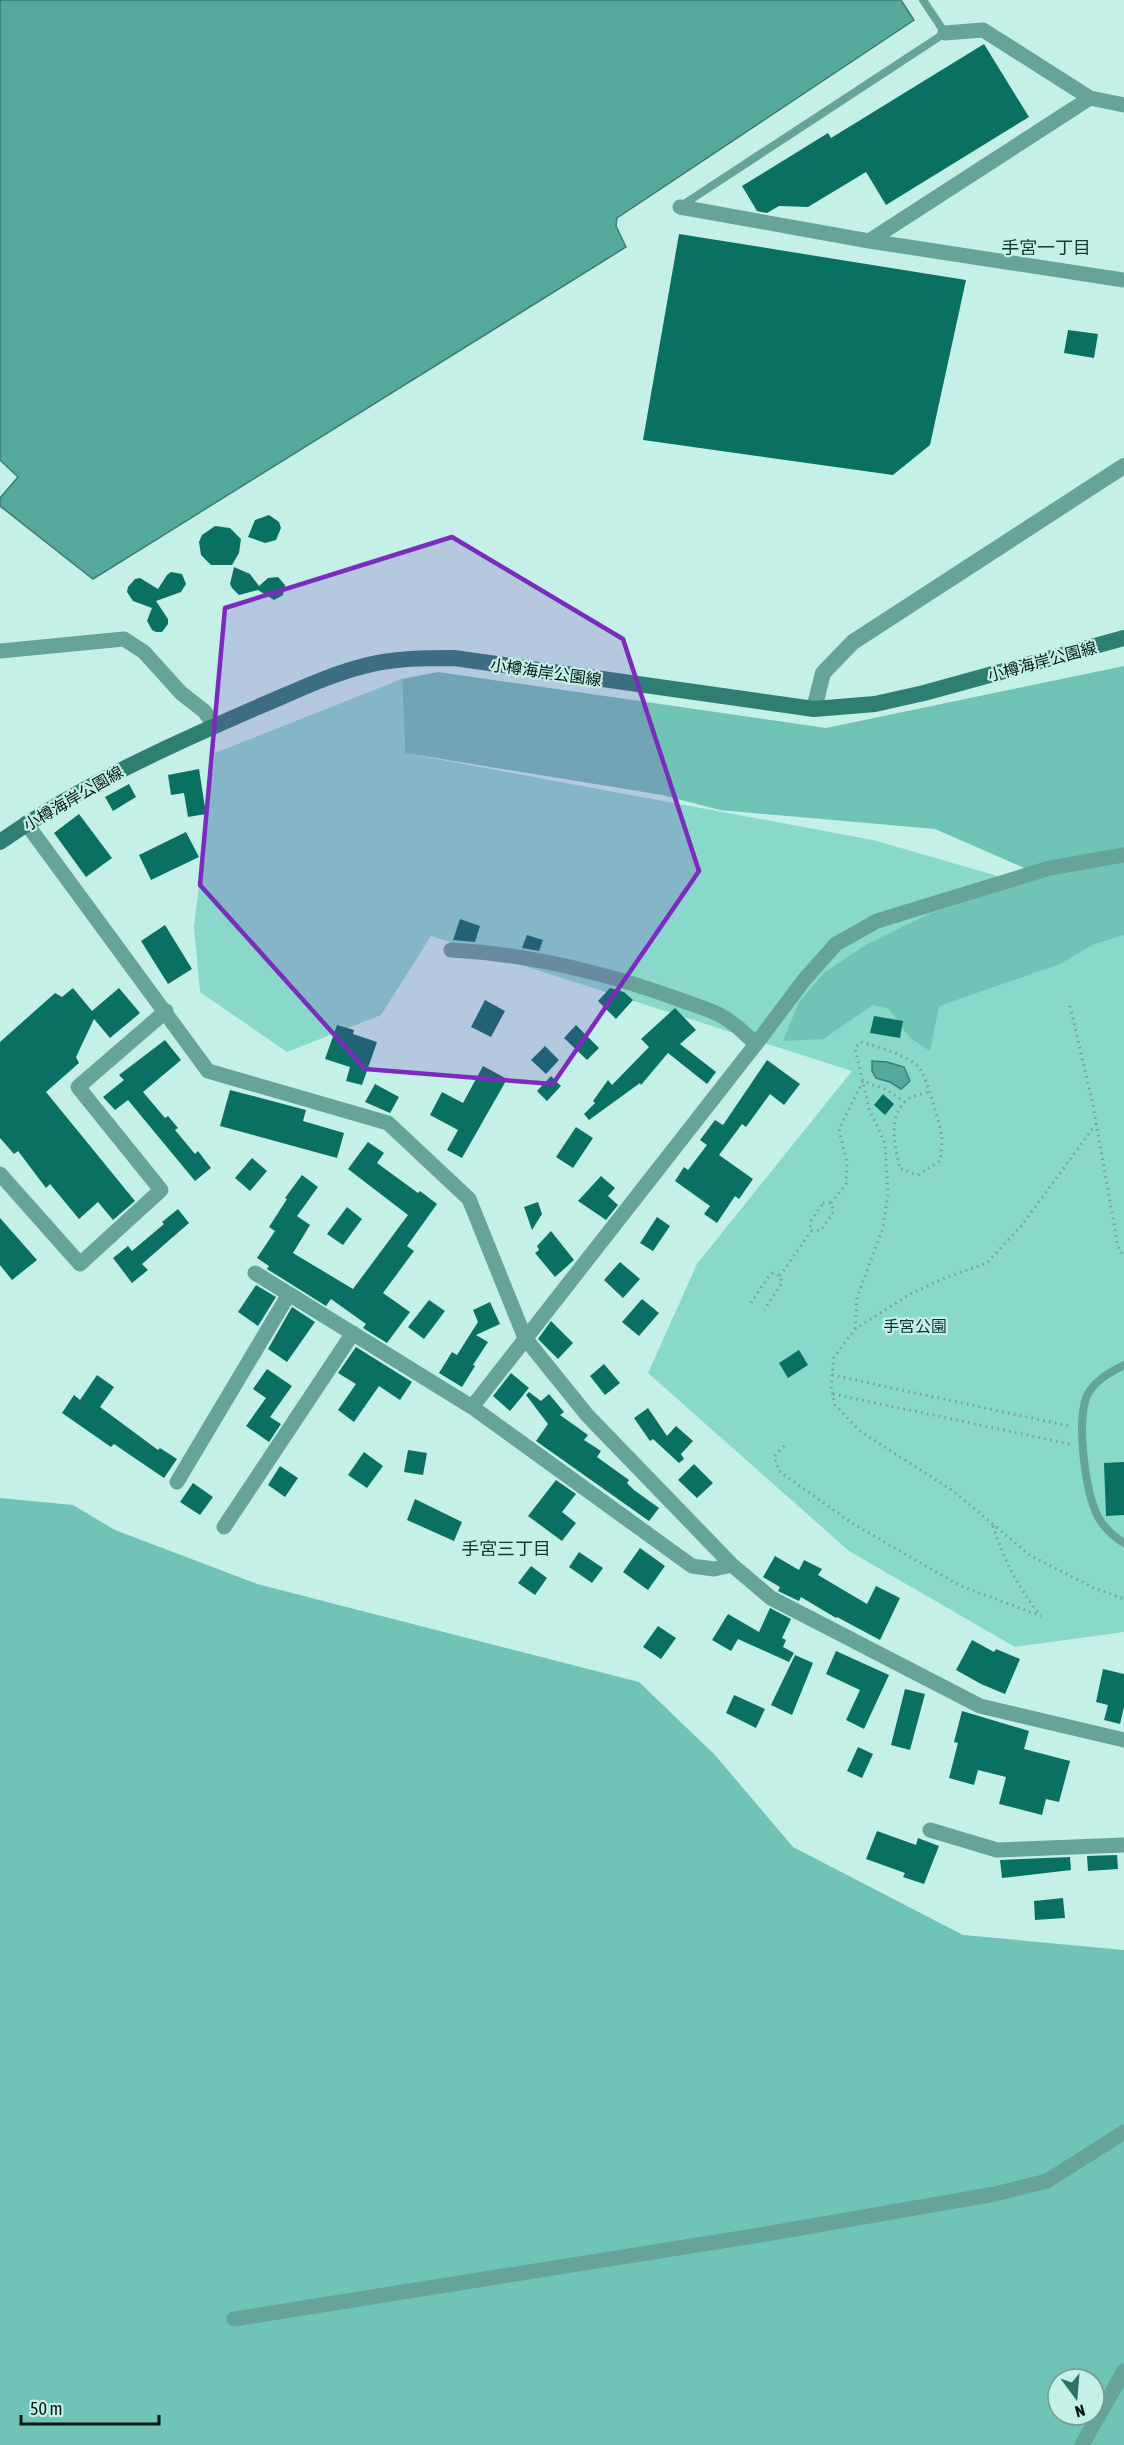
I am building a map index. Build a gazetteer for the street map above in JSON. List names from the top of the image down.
{
  "streets": {
    "main road": ["小樽海岸公園線"]
  },
  "districts": ["手宮一丁目", "手宮三丁目"],
  "parks": ["手宮公園"],
  "scale_bar": "50 m",
  "north": "bottom"
}
